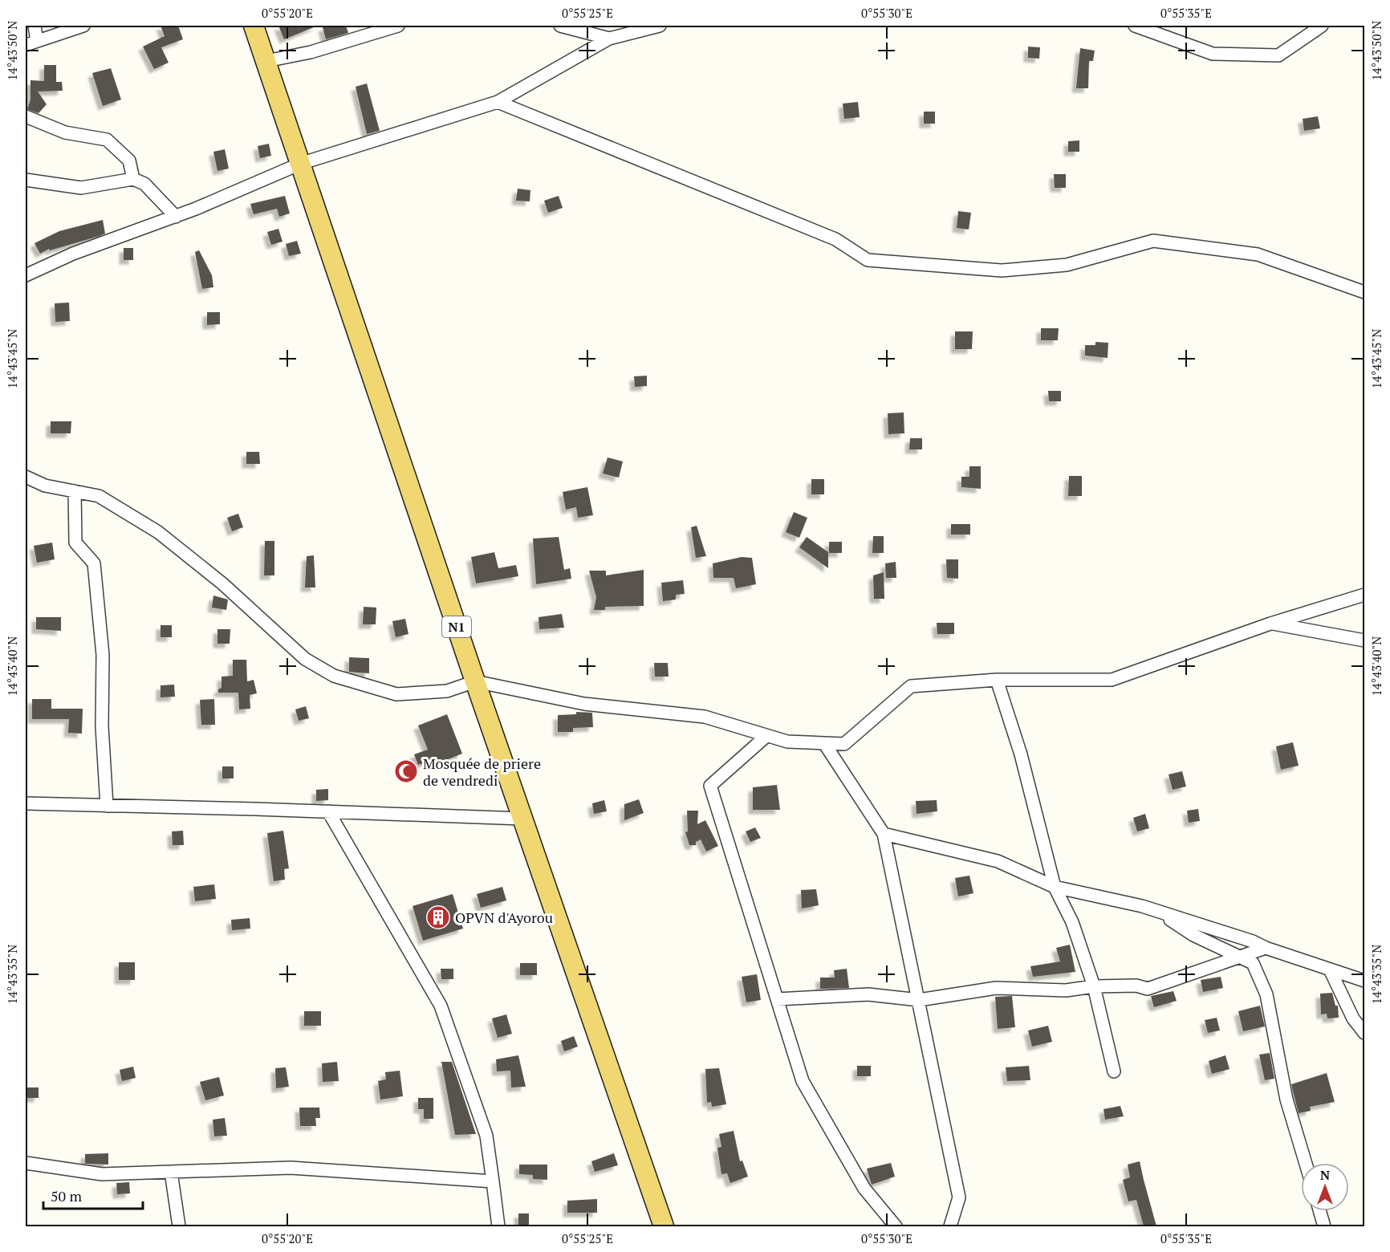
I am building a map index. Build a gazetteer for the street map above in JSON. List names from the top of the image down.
{
  "streets": {
    "main road": ["N1"]
  },
  "places": {
    "mosque": ["Mosquée de priere de vendredi"],
    "building": ["OPVN d'Ayorou"]
  },
  "scale_bar": "50 m",
  "north": "top",
  "coordinates": [
    "0°55'20\"E",
    "0°55'25\"E",
    "0°55'30\"E",
    "0°55'35\"E",
    "14°43'50\"N",
    "14°43'45\"N",
    "14°43'40\"N",
    "14°43'35\"N"
  ]
}
